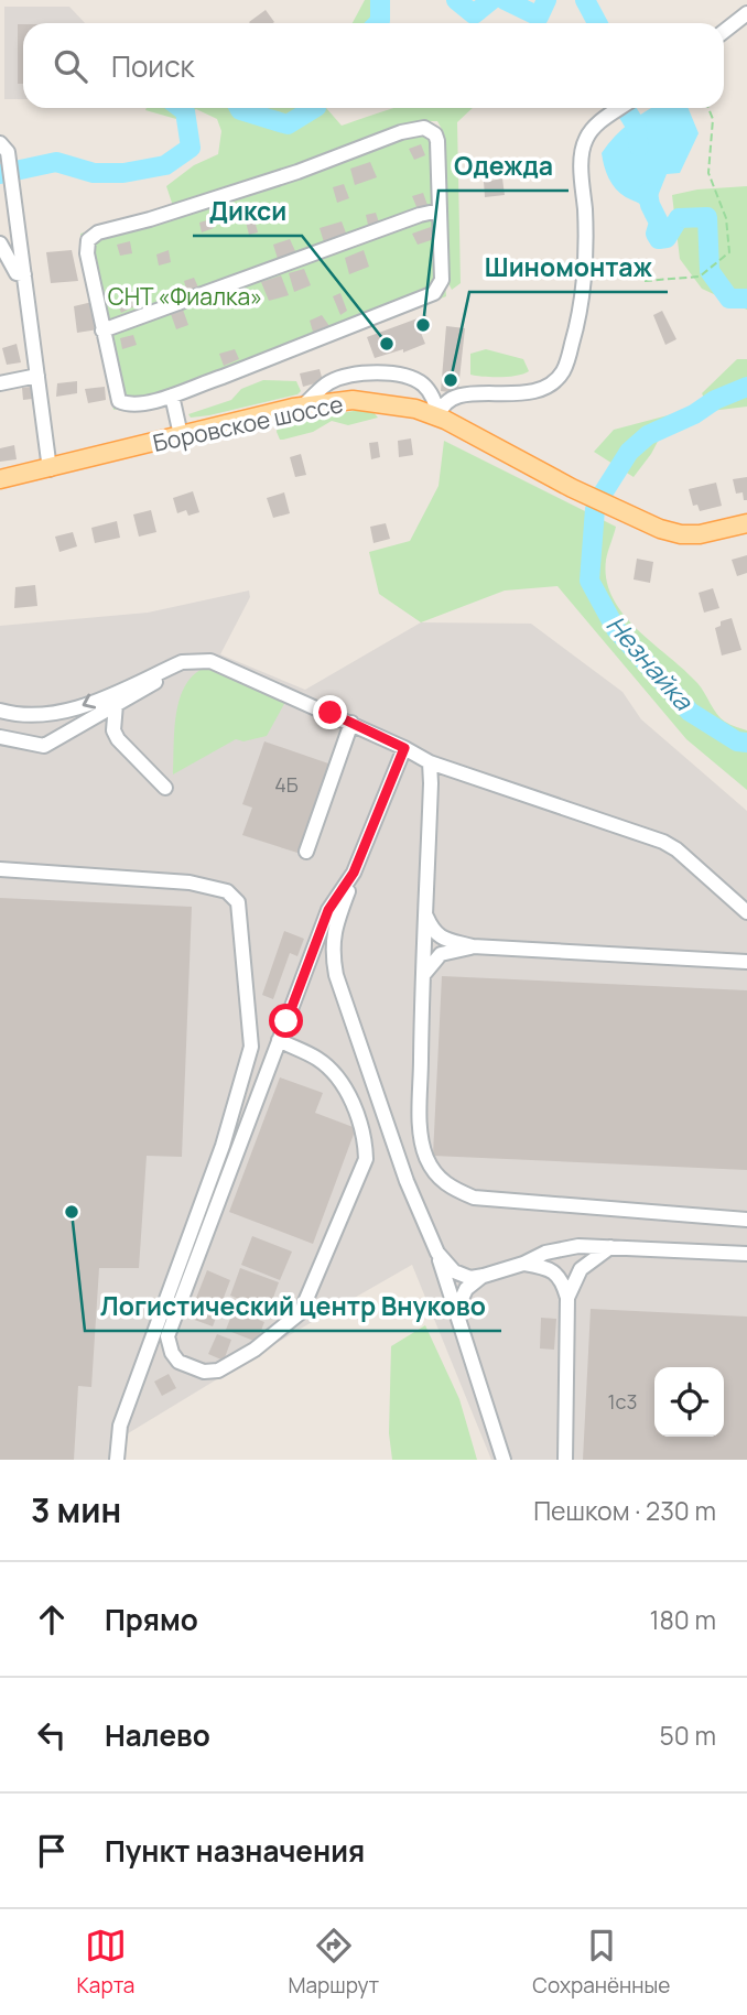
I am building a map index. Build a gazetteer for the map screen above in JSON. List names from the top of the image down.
{
  "streets": {
    "main road": ["Боровское шоссе"]
  },
  "water": ["Незнайка"],
  "parks": ["СНТ «Фиалка»"],
  "places": [
    "Одежда",
    "Дикси",
    "Шиномонтаж",
    "Логистический центр Внуково"
  ],
  "house_numbers": ["4Б", "1с3"],
  "page": {
    "search": "Поиск",
    "heading": ["3 мин", "Пешком · 230 m"],
    "list": [
      ["Прямо", "180 m"],
      ["Налево", "50 m"],
      "Пункт назначения"
    ],
    "nav": ["Карта", "Маршрут", "Сохранённые"]
  }
}
